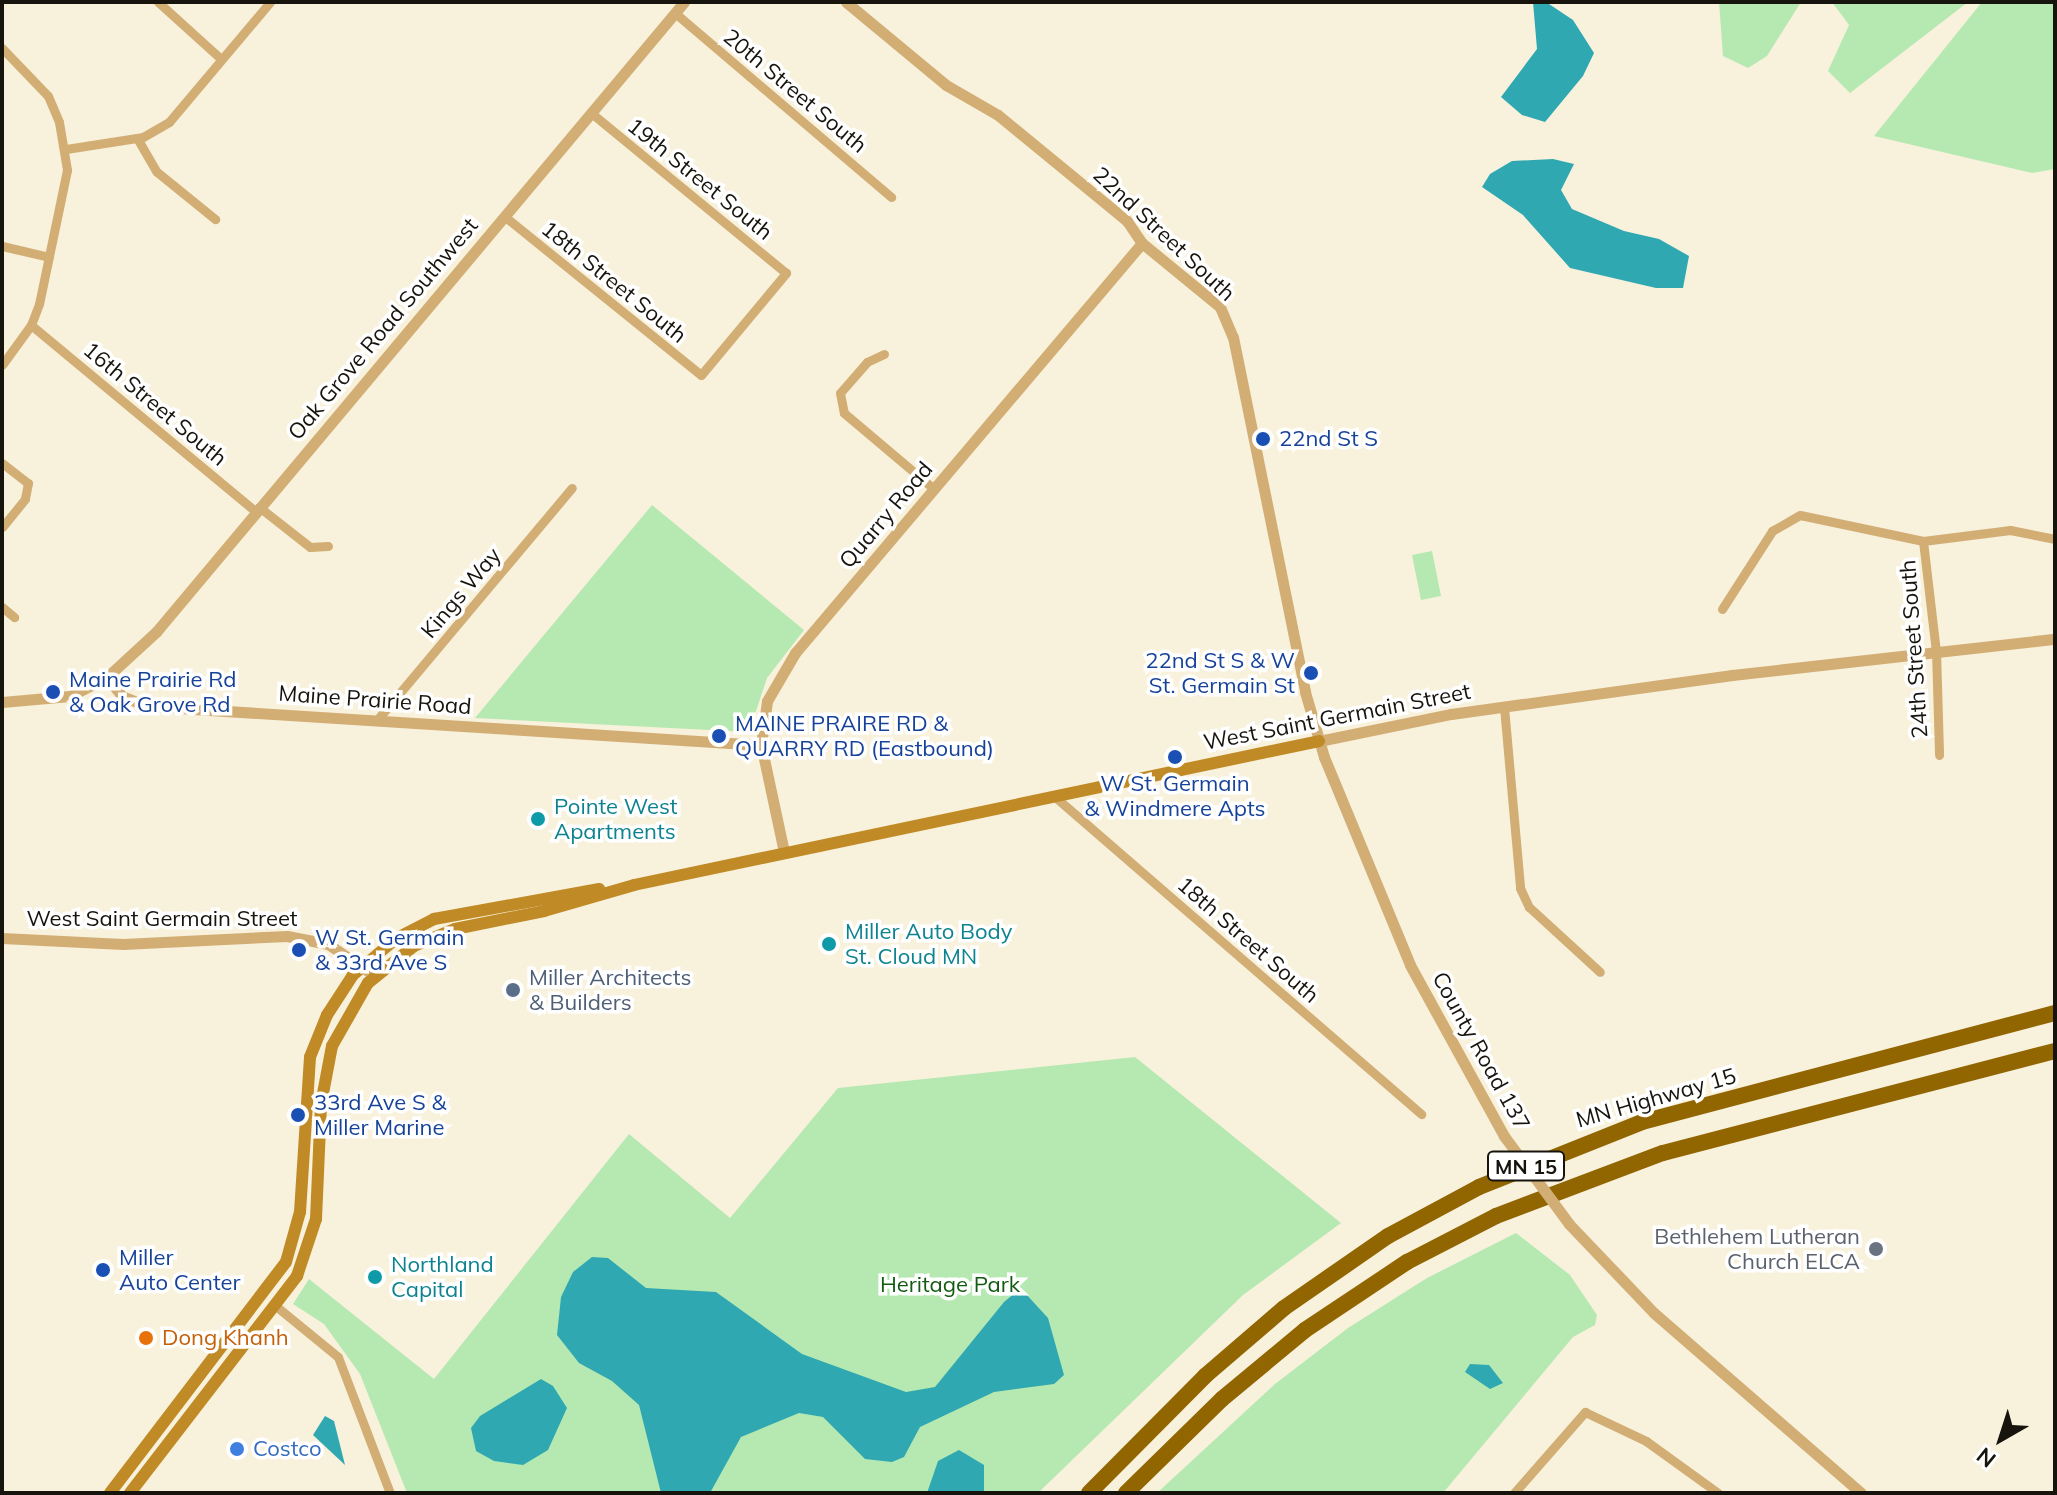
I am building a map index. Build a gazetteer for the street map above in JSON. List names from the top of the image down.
{
  "streets": {
    "highway": ["MN Highway 15", "MN 15"],
    "main road": ["West Saint Germain Street"],
    "street": [
      "20th Street South",
      "19th Street South",
      "22nd Street South",
      "18th Street South",
      "Oak Grove Road Southwest",
      "16th Street South",
      "Quarry Road",
      "Kings Way",
      "24th Street South",
      "Maine Prairie Road",
      "County Road 137"
    ]
  },
  "crossings": [
    ["20th Street South", "Oak Grove Road Southwest"],
    ["19th Street South", "18th Street South"],
    ["19th Street South", "Oak Grove Road Southwest"],
    ["22nd Street South", "Quarry Road"],
    ["22nd Street South", "West Saint Germain Street"],
    ["22nd Street South", "County Road 137"],
    ["18th Street South", "Oak Grove Road Southwest"],
    ["18th Street South", "West Saint Germain Street"],
    ["Oak Grove Road Southwest", "16th Street South"],
    ["Oak Grove Road Southwest", "Maine Prairie Road"],
    ["Quarry Road", "Maine Prairie Road"],
    ["Quarry Road", "West Saint Germain Street"],
    ["Kings Way", "Maine Prairie Road"],
    ["24th Street South", "West Saint Germain Street"],
    ["West Saint Germain Street", "County Road 137"]
  ],
  "parks": ["Heritage Park"],
  "places": [
    "22nd St S",
    "22nd St S & W St. Germain St",
    "Maine Prairie Rd & Oak Grove Rd",
    "MAINE PRAIRE RD & QUARRY RD (Eastbound)",
    "W St. Germain & Windmere Apts",
    "Pointe West Apartments",
    "Miller Auto Body St. Cloud MN",
    "W St. Germain & 33rd Ave S",
    "Miller Architects & Builders",
    "33rd Ave S & Miller Marine",
    "Bethlehem Lutheran Church ELCA",
    "Miller Auto Center",
    "Northland Capital",
    "Dong Khanh",
    "Costco"
  ],
  "north": "bottom left"
}
